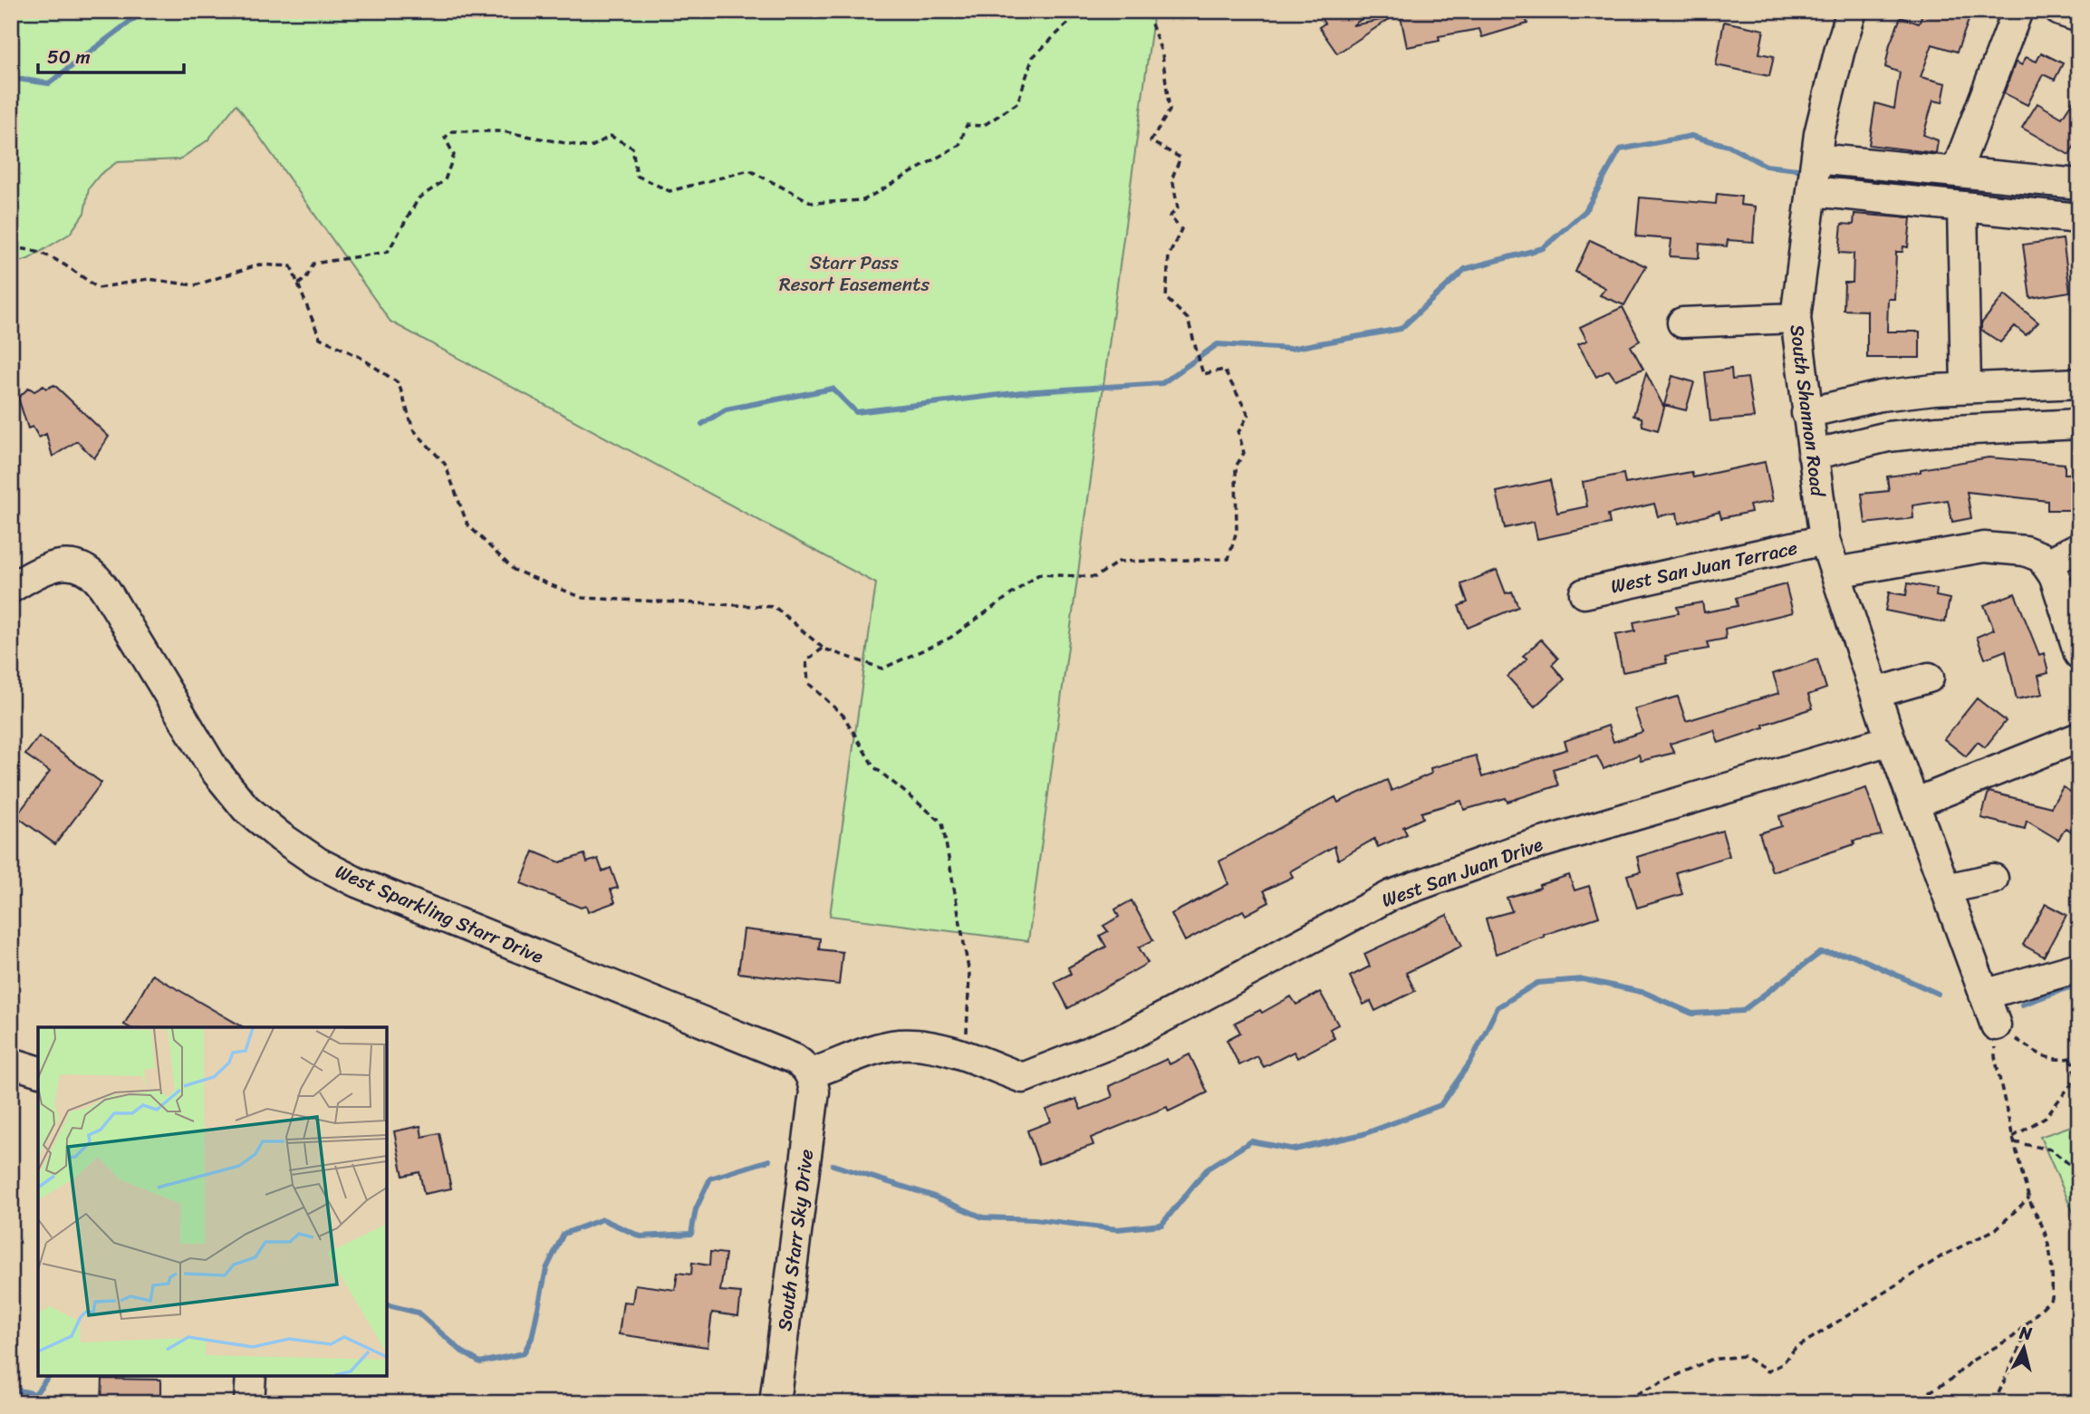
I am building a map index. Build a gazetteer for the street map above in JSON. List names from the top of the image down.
{
  "streets": {
    "street": [
      "South Shannon Road",
      "West San Juan Terrace",
      "West San Juan Drive",
      "West Sparkling Starr Drive",
      "South Starr Sky Drive"
    ]
  },
  "crossings": [
    ["South Shannon Road", "West San Juan Terrace"],
    ["South Shannon Road", "West San Juan Drive"],
    ["West Sparkling Starr Drive", "South Starr Sky Drive"]
  ],
  "parks": ["Starr Pass Resort Easements"],
  "scale_bar": "50 m",
  "north": "top"
}
